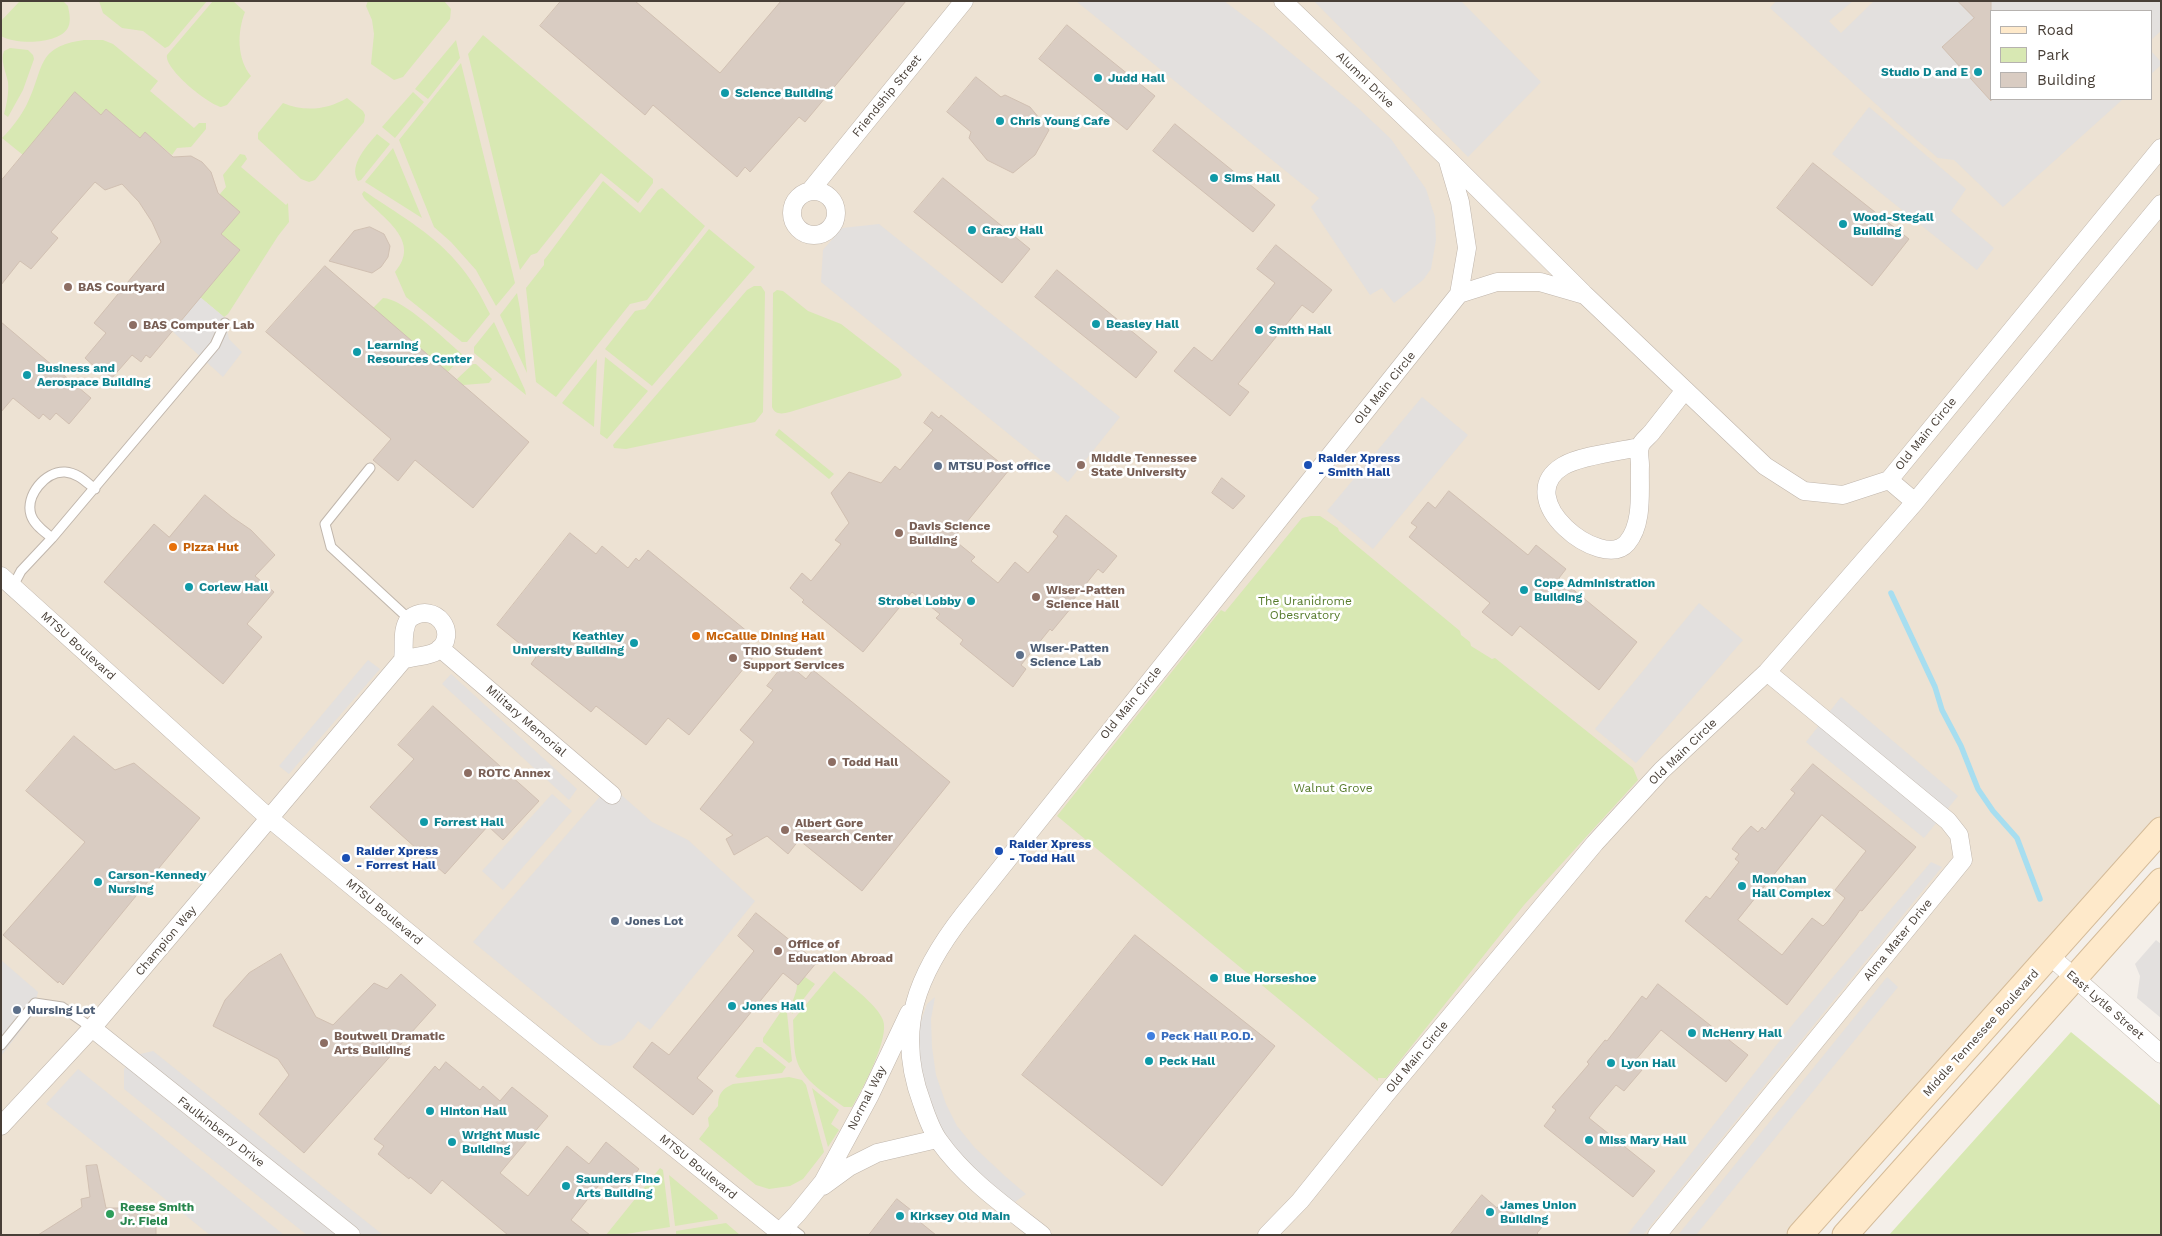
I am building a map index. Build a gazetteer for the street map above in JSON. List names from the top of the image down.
{
  "streets": {
    "main road": ["Middle Tennessee Boulevard"],
    "street": [
      "Alumni Drive",
      "Friendship Street",
      "Old Main Circle",
      "MTSU Boulevard",
      "Military Memorial",
      "Alma Mater Drive",
      "Champion Way",
      "East Lytle Street",
      "Normal Way",
      "Faulkinberry Drive"
    ]
  },
  "crossings": [
    ["Alumni Drive", "Old Main Circle"],
    ["Old Main Circle", "Alma Mater Drive"],
    ["Old Main Circle", "Normal Way"],
    ["MTSU Boulevard", "Champion Way"],
    ["MTSU Boulevard", "Normal Way"],
    ["Champion Way", "Faulkinberry Drive"],
    ["East Lytle Street", "Middle Tennessee Boulevard"]
  ],
  "parks": ["The Uranidrome Obesrvatory", "Walnut Grove"],
  "places": [
    "Studio D and E",
    "Judd Hall",
    "Science Building",
    "Chris Young Cafe",
    "Sims Hall",
    "Wood-Stegall Building",
    "Gracy Hall",
    "BAS Courtyard",
    "Beasley Hall",
    "BAS Computer Lab",
    "Smith Hall",
    "Learning Resources Center",
    "Business and Aerospace Building",
    "Middle Tennessee State University",
    "Raider Xpress - Smith Hall",
    "MTSU Post office",
    "Davis Science Building",
    "Pizza Hut",
    "Corlew Hall",
    "Cope Administration Building",
    "Wiser-Patten Science Hall",
    "Strobel Lobby",
    "McCallie Dining Hall",
    "Keathley University Building",
    "Wiser-Patten Science Lab",
    "TRiO Student Support Services",
    "Todd Hall",
    "ROTC Annex",
    "Forrest Hall",
    "Albert Gore Research Center",
    "Raider Xpress - Todd Hall",
    "Raider Xpress - Forrest Hall",
    "Carson-Kennedy Nursing",
    "Monohan Hall Complex",
    "Jones Lot",
    "Office of Education Abroad",
    "Blue Horseshoe",
    "Jones Hall",
    "Nursing Lot",
    "McHenry Hall",
    "Peck Hall P.O.D.",
    "Boutwell Dramatic Arts Building",
    "Peck Hall",
    "Lyon Hall",
    "Hinton Hall",
    "Miss Mary Hall",
    "Wright Music Building",
    "Saunders Fine Arts Building",
    "James Union Building",
    "Reese Smith Jr. Field",
    "Kirksey Old Main"
  ],
  "legend": ["Road", "Park", "Building"]
}
